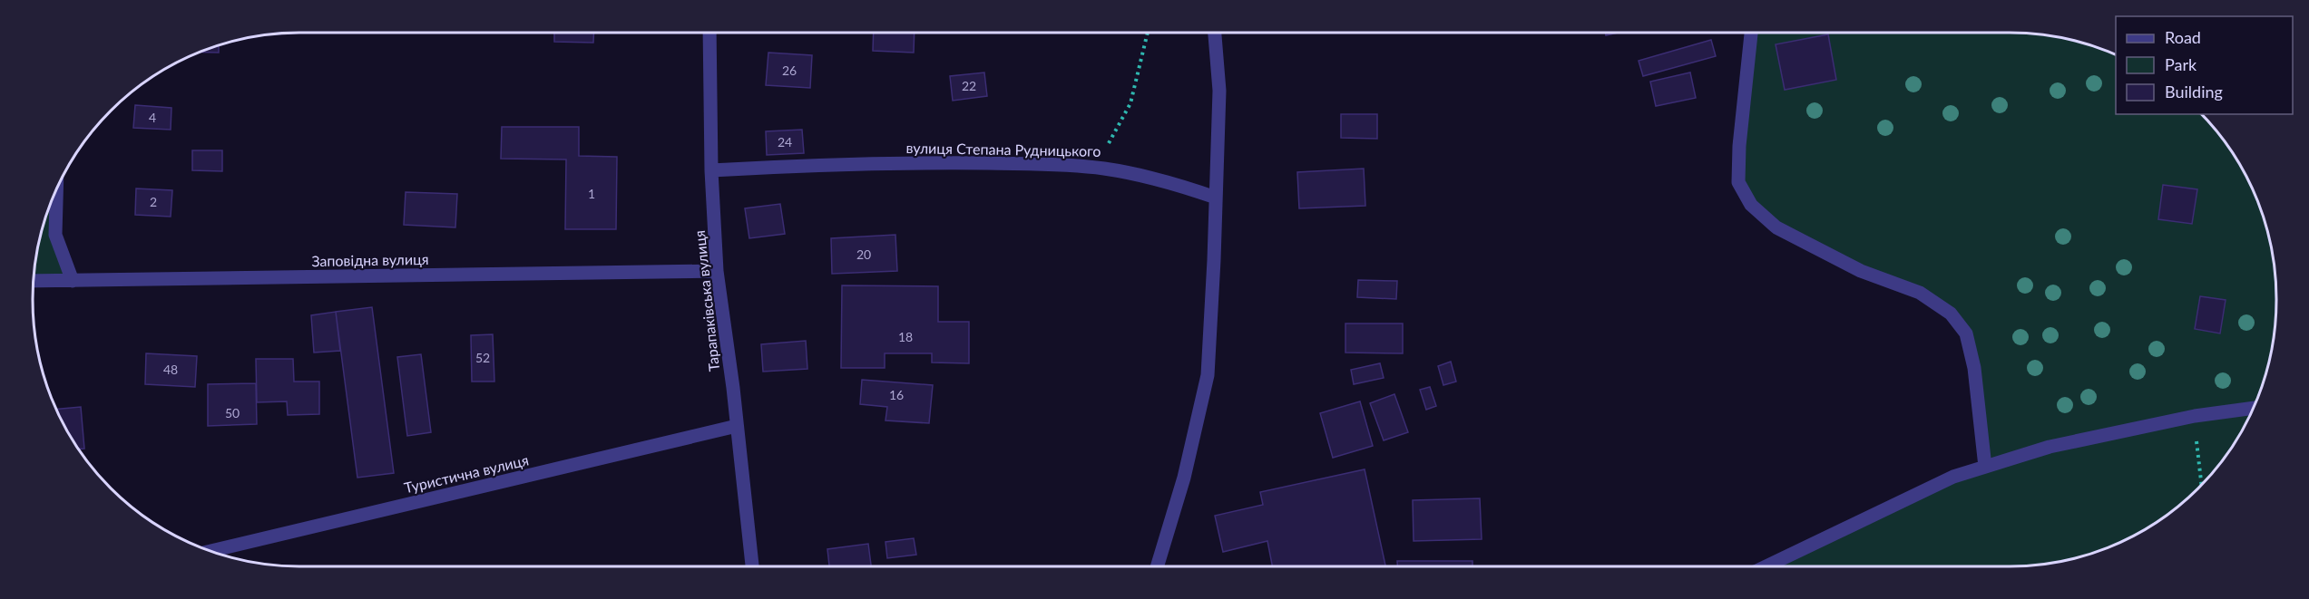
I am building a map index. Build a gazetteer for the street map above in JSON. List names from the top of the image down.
{
  "streets": {
    "street": [
      "вулиця Степана Рудницького",
      "Заповідна вулиця",
      "Тарапаківська вулиця",
      "Туристична вулиця"
    ]
  },
  "crossings": [
    ["вулиця Степана Рудницького", "Тарапаківська вулиця"],
    ["Заповідна вулиця", "Тарапаківська вулиця"],
    ["Тарапаківська вулиця", "Туристична вулиця"]
  ],
  "house_numbers": [
    "26",
    "22",
    "4",
    "24",
    "1",
    "2",
    "20",
    "18",
    "52",
    "48",
    "16",
    "50"
  ],
  "legend": ["Road", "Park", "Building"]
}
